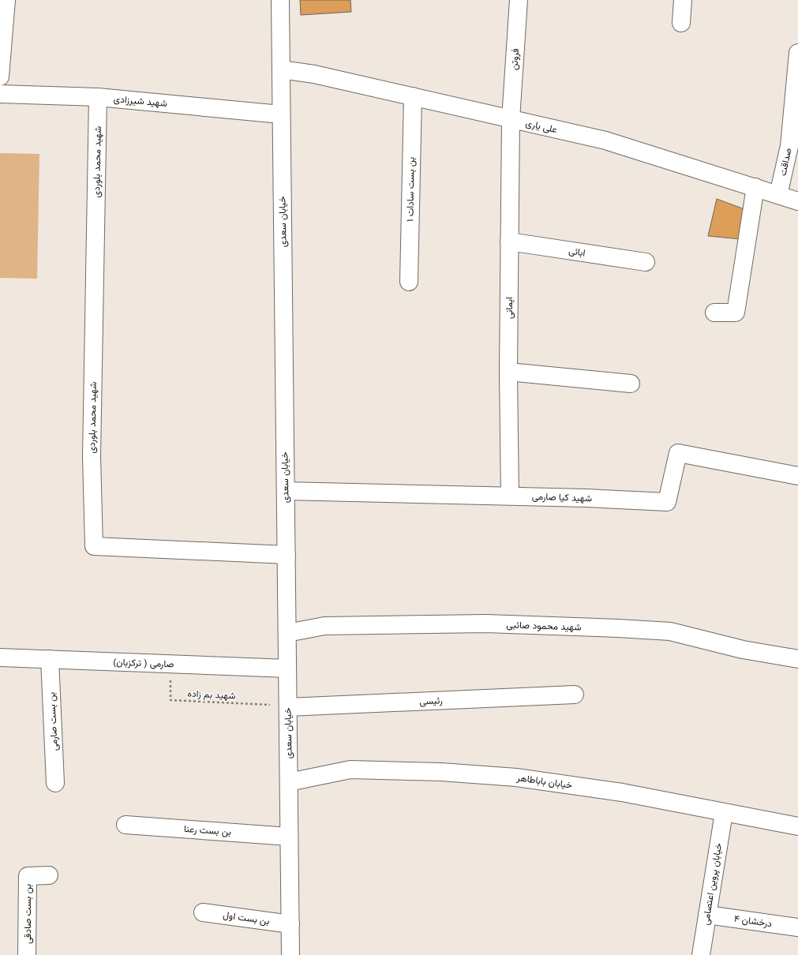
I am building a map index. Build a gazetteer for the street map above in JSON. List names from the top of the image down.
{
  "streets": {
    "street": [
      "فروتن",
      "شهید شیرزادی",
      "علی یاری",
      "شهید محمد بلوردی",
      "صداقت",
      "بن بست سادات ۱",
      "خیابان سعدی",
      "ابائی",
      "ایمانی",
      "شهید کیا صارمی",
      "شهید محمود صائبی",
      "صارمی ( ترکزبان)",
      "رئیسی",
      "بن بست صارمی",
      "خیابان باباطاهر",
      "بن بست رعنا",
      "خیابان پروین اعتصامی",
      "بن بست صادقی",
      "بن بست اول",
      "درخشان ۴"
    ],
    "path": ["شهید بم زاده"]
  },
  "crossings": [
    ["فروتن", "علی یاری"],
    ["فروتن", "ایمانی"],
    ["شهید شیرزادی", "شهید محمد بلوردی"],
    ["شهید شیرزادی", "خیابان سعدی"],
    ["علی یاری", "صداقت"],
    ["علی یاری", "بن بست سادات ۱"],
    ["علی یاری", "خیابان سعدی"],
    ["علی یاری", "ایمانی"],
    ["شهید محمد بلوردی", "خیابان سعدی"],
    ["خیابان سعدی", "شهید کیا صارمی"],
    ["خیابان سعدی", "شهید محمود صائبی"],
    ["خیابان سعدی", "صارمی ( ترکزبان)"],
    ["خیابان سعدی", "شهید بم زاده"],
    ["خیابان سعدی", "رئیسی"],
    ["خیابان سعدی", "خیابان باباطاهر"],
    ["خیابان سعدی", "بن بست رعنا"],
    ["خیابان سعدی", "بن بست اول"],
    ["ابائی", "ایمانی"],
    ["ایمانی", "شهید کیا صارمی"],
    ["صارمی ( ترکزبان)", "شهید بم زاده"],
    ["صارمی ( ترکزبان)", "بن بست صارمی"],
    ["شهید بم زاده", "رئیسی"],
    ["خیابان باباطاهر", "خیابان پروین اعتصامی"],
    ["خیابان پروین اعتصامی", "درخشان ۴"]
  ]
}
